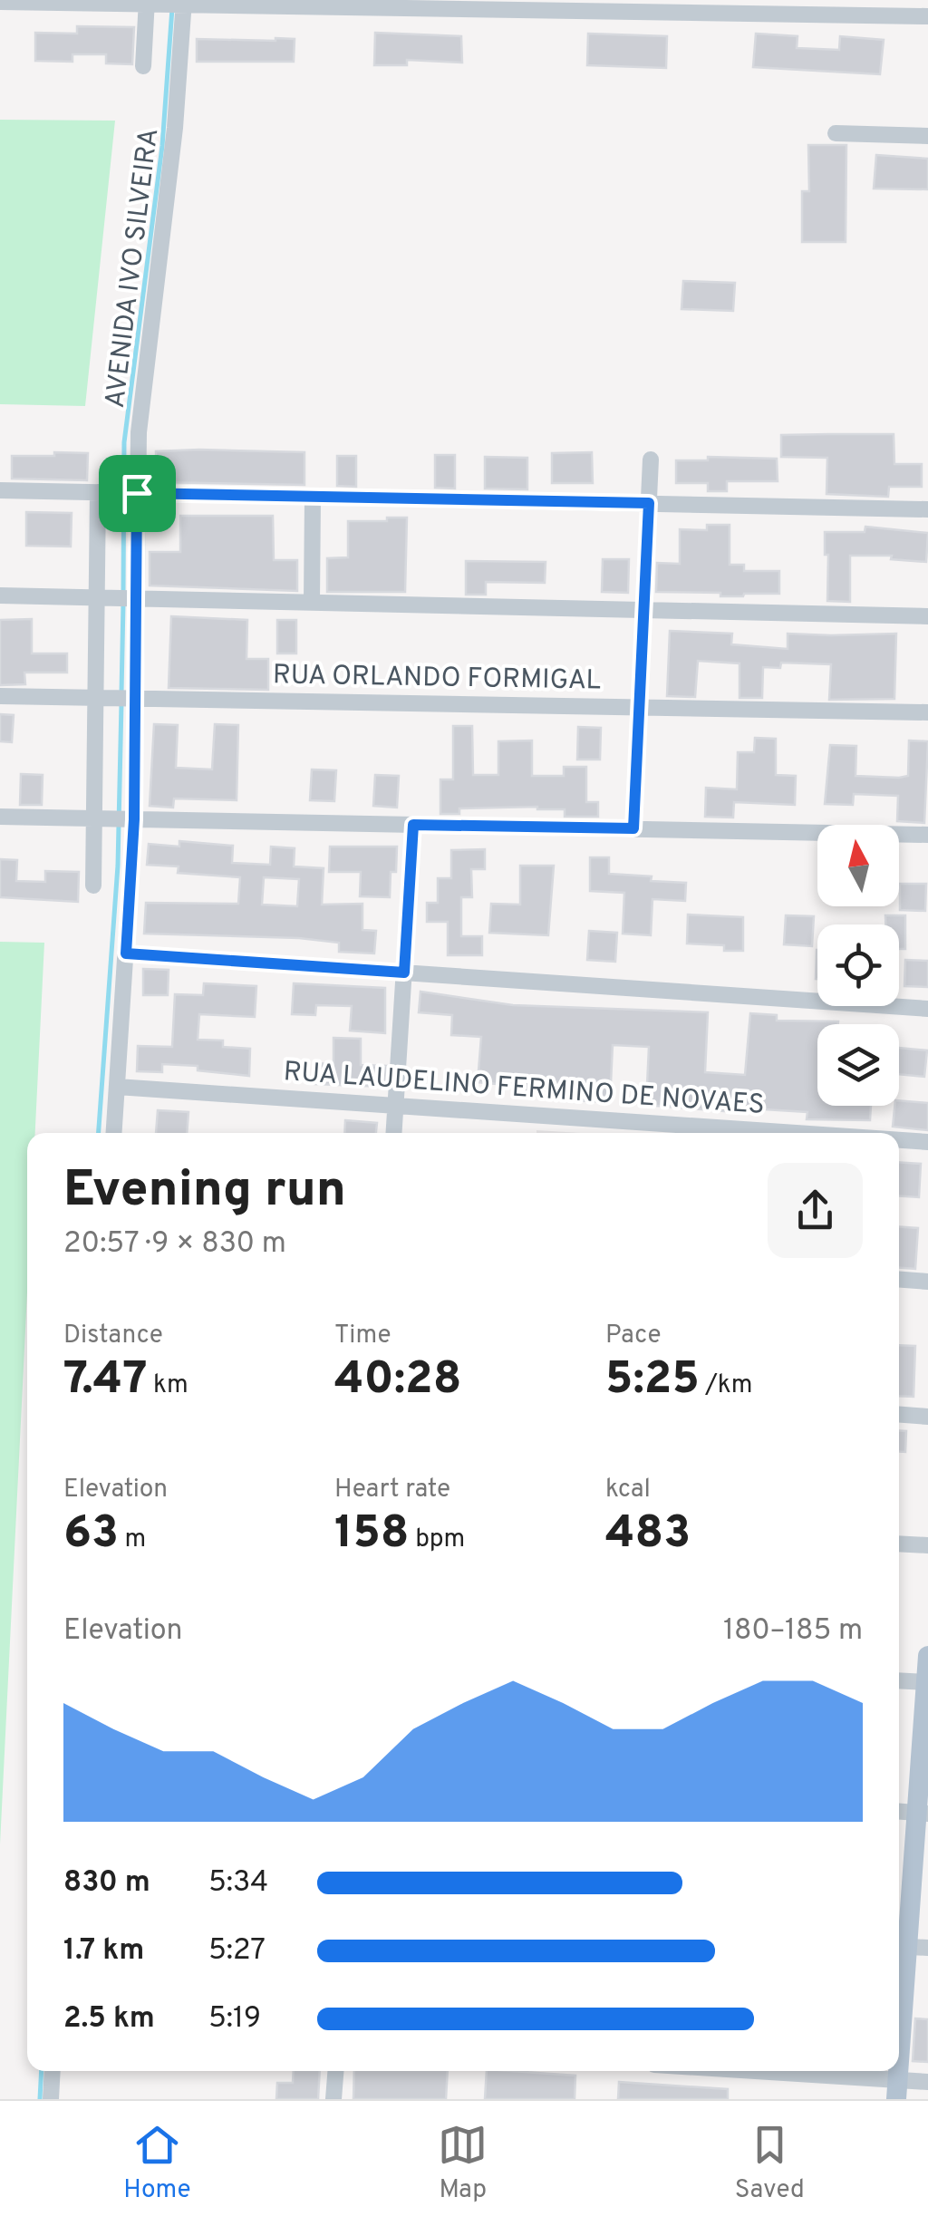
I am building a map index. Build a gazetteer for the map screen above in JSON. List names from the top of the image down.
{
  "streets": {
    "street": ["AVENIDA IVO SILVEIRA", "RUA ORLANDO FORMIGAL", "RUA LAUDELINO FERMINO DE NOVAES"]
  },
  "crossings": [
    ["AVENIDA IVO SILVEIRA", "RUA ORLANDO FORMIGAL"],
    ["AVENIDA IVO SILVEIRA", "RUA LAUDELINO FERMINO DE NOVAES"]
  ],
  "north": "top",
  "page": {
    "heading": ["Evening run", "20:57 · 9 × 830 m"],
    "stats": [
      ["Distance", "7.47 km"],
      ["Time", "40:28"],
      ["Pace", "5:25 /km"],
      ["Elevation", "63 m"],
      ["Heart rate", "158 bpm"],
      ["kcal", "483"]
    ],
    "chart": ["Elevation", "180–185 m"],
    "list": [
      {
        "name": "830 m",
        "note": "5:34"
      },
      {
        "name": "1.7 km",
        "note": "5:27"
      },
      {
        "name": "2.5 km",
        "note": "5:19"
      }
    ],
    "tabs": ["Home", "Map", "Saved"]
  }
}
